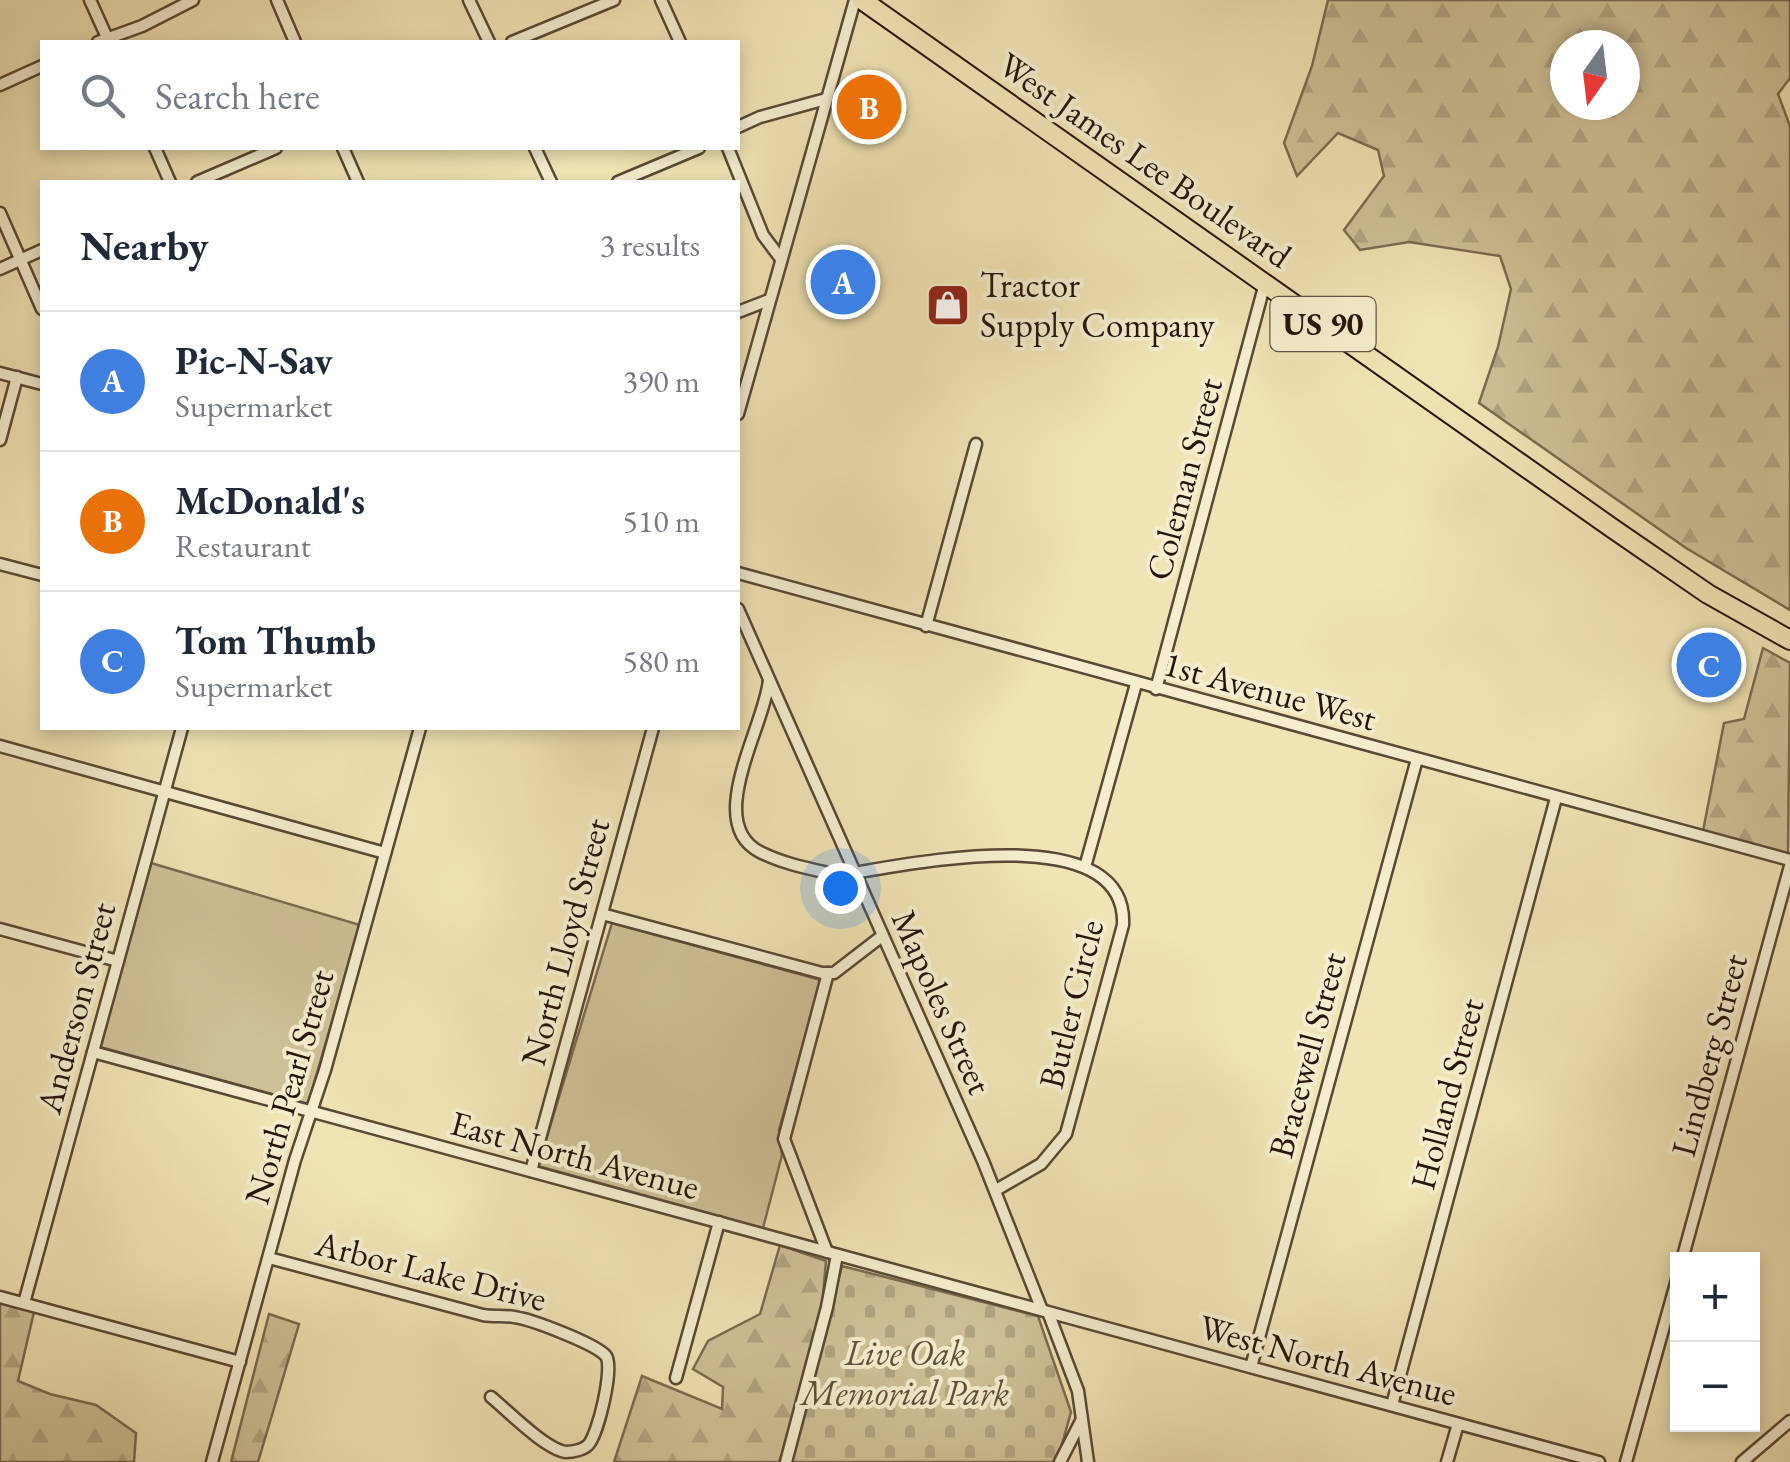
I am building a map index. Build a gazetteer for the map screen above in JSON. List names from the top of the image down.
{
  "streets": {
    "main road": ["West James Lee Boulevard", "US 90"],
    "street": [
      "Coleman Street",
      "1st Avenue West",
      "North Lloyd Street",
      "Mapoles Street",
      "Butler Circle",
      "Anderson Street",
      "Bracewell Street",
      "Lindberg Street",
      "North Pearl Street",
      "Holland Street",
      "East North Avenue",
      "Arbor Lake Drive",
      "West North Avenue"
    ]
  },
  "crossings": [
    ["West James Lee Boulevard", "Coleman Street"],
    ["Coleman Street", "1st Avenue West"],
    ["1st Avenue West", "Bracewell Street"],
    ["1st Avenue West", "Lindberg Street"],
    ["1st Avenue West", "Holland Street"],
    ["North Lloyd Street", "East North Avenue"],
    ["Mapoles Street", "Butler Circle"],
    ["Mapoles Street", "East North Avenue"],
    ["Mapoles Street", "West North Avenue"],
    ["Anderson Street", "East North Avenue"],
    ["Bracewell Street", "West North Avenue"],
    ["North Pearl Street", "East North Avenue"],
    ["North Pearl Street", "Arbor Lake Drive"],
    ["Holland Street", "West North Avenue"],
    ["East North Avenue", "West North Avenue"]
  ],
  "parks": ["Live Oak Memorial Park"],
  "places": {
    "shop": ["Tractor Supply Company"]
  },
  "north": "bottom",
  "page": {
    "search": "Search here",
    "pins": ["B", "A", "C"],
    "heading": ["Nearby", "3 results"],
    "list": [
      {
        "mark": "A",
        "name": "Pic-N-Sav",
        "note": "Supermarket",
        "value": "390 m"
      },
      {
        "mark": "B",
        "name": "McDonald's",
        "note": "Restaurant",
        "value": "510 m"
      },
      {
        "mark": "C",
        "name": "Tom Thumb",
        "note": "Supermarket",
        "value": "580 m"
      }
    ],
    "map_buttons": ["+", "−"]
  }
}
